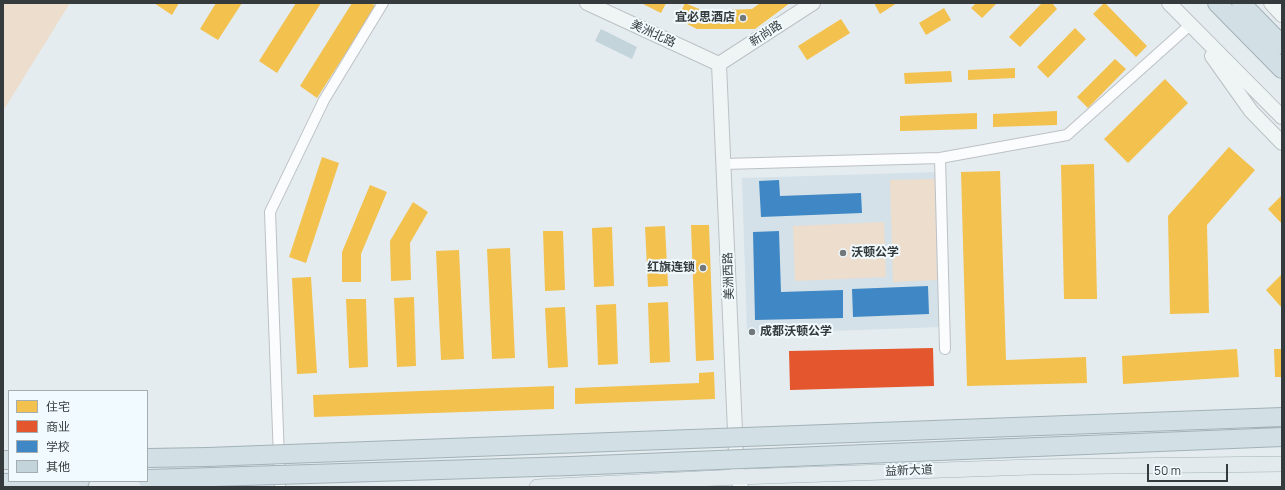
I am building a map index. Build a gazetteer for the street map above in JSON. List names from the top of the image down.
{
  "streets": {
    "main road": ["益新大道"],
    "street": ["美洲北路", "新尚路", "美洲西路"]
  },
  "crossings": [
    ["美洲北路", "新尚路"],
    ["美洲北路", "美洲西路"],
    ["新尚路", "美洲西路"],
    ["美洲西路", "益新大道"]
  ],
  "places": [
    "宜必思酒店",
    "沃顿公学",
    "红旗连锁",
    "成都沃顿公学"
  ],
  "legend": [
    "住宅",
    "商业",
    "学校",
    "其他"
  ],
  "scale_bar": "50 m"
}
